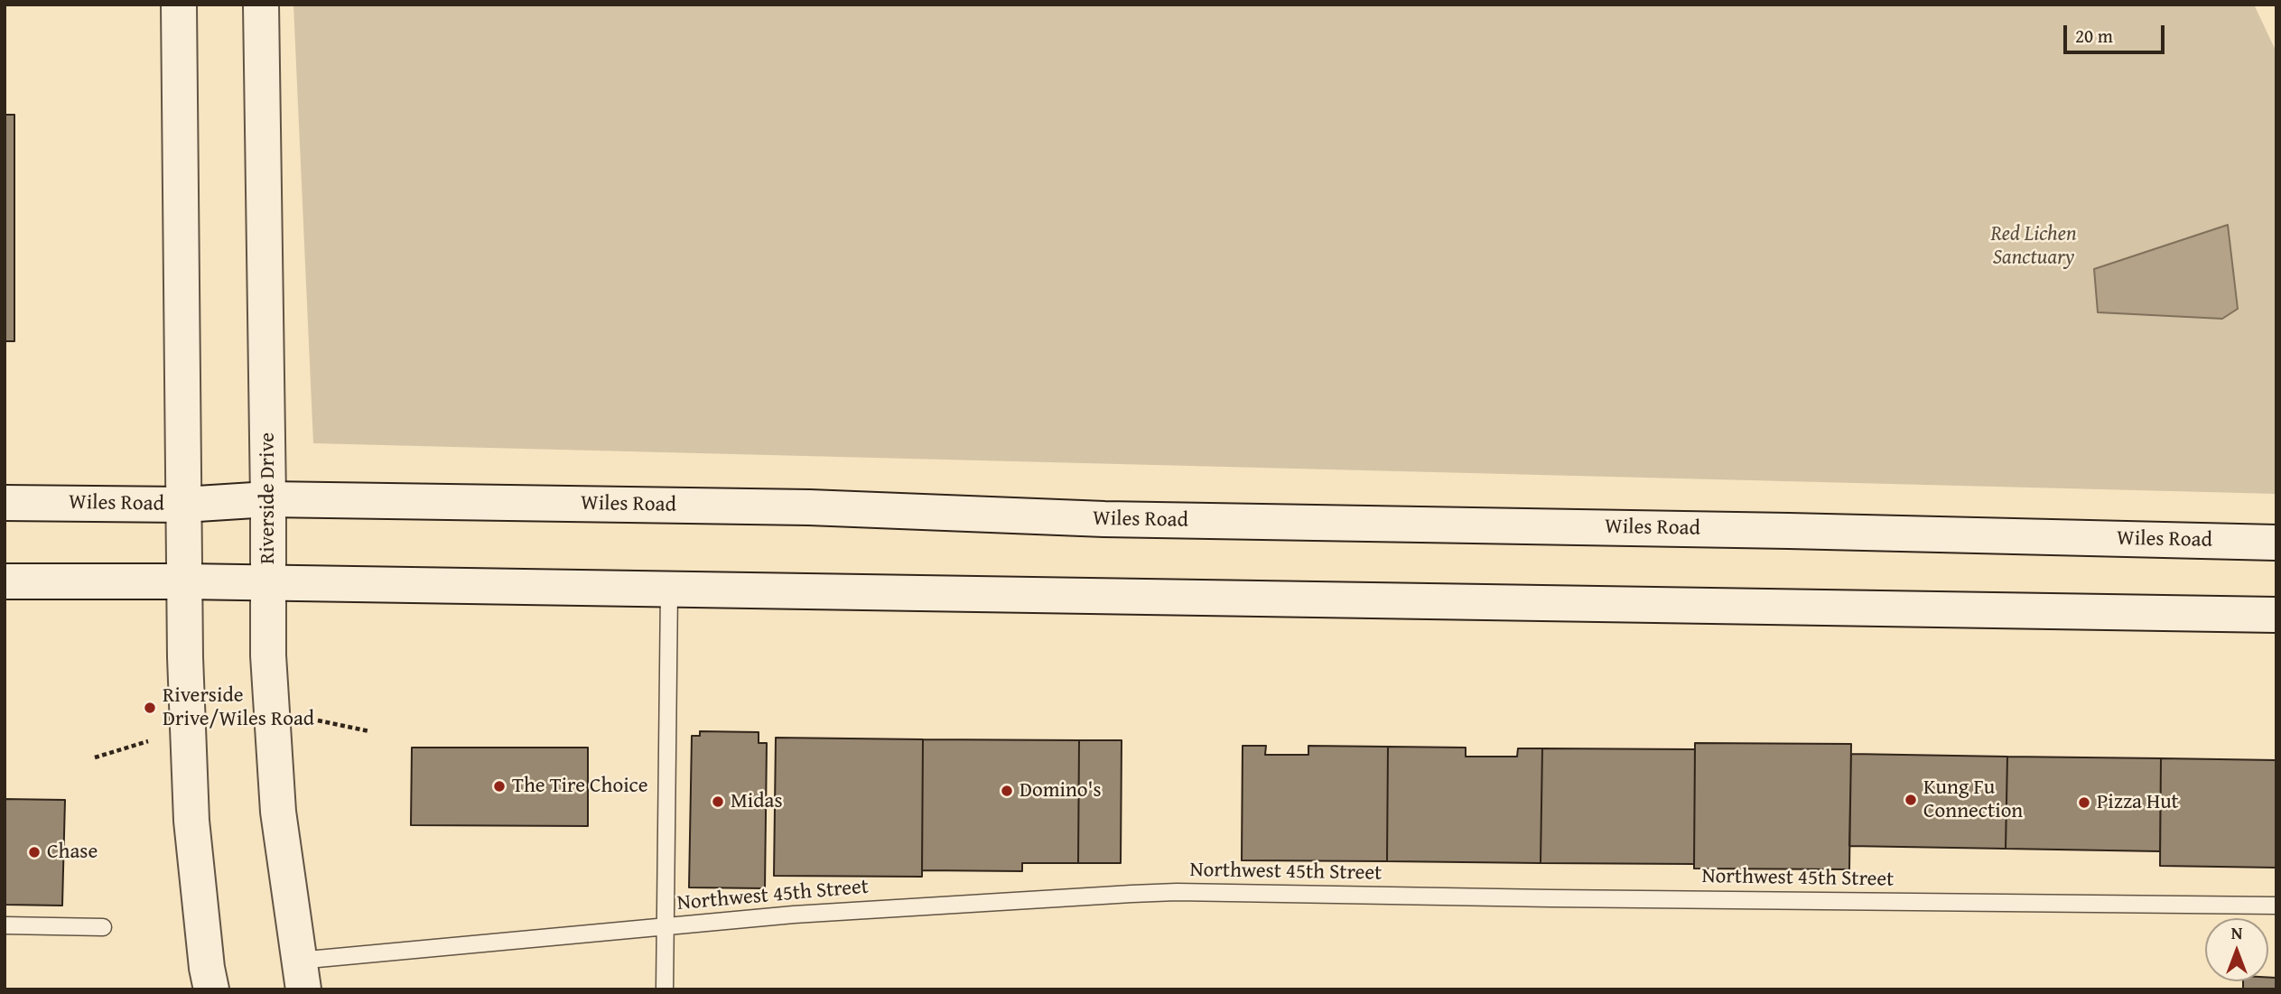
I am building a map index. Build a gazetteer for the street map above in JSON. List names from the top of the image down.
{
  "streets": {
    "main road": ["Riverside Drive", "Wiles Road"],
    "lane": ["Northwest 45th Street"]
  },
  "crossings": [
    ["Riverside Drive", "Wiles Road"],
    ["Riverside Drive", "Northwest 45th Street"]
  ],
  "parks": ["Red Lichen Sanctuary"],
  "places": [
    "Riverside Drive/Wiles Road",
    "The Tire Choice",
    "Domino's",
    "Kung Fu Connection",
    "Midas",
    "Pizza Hut",
    "Chase"
  ],
  "scale_bar": "20 m",
  "north": "top"
}
